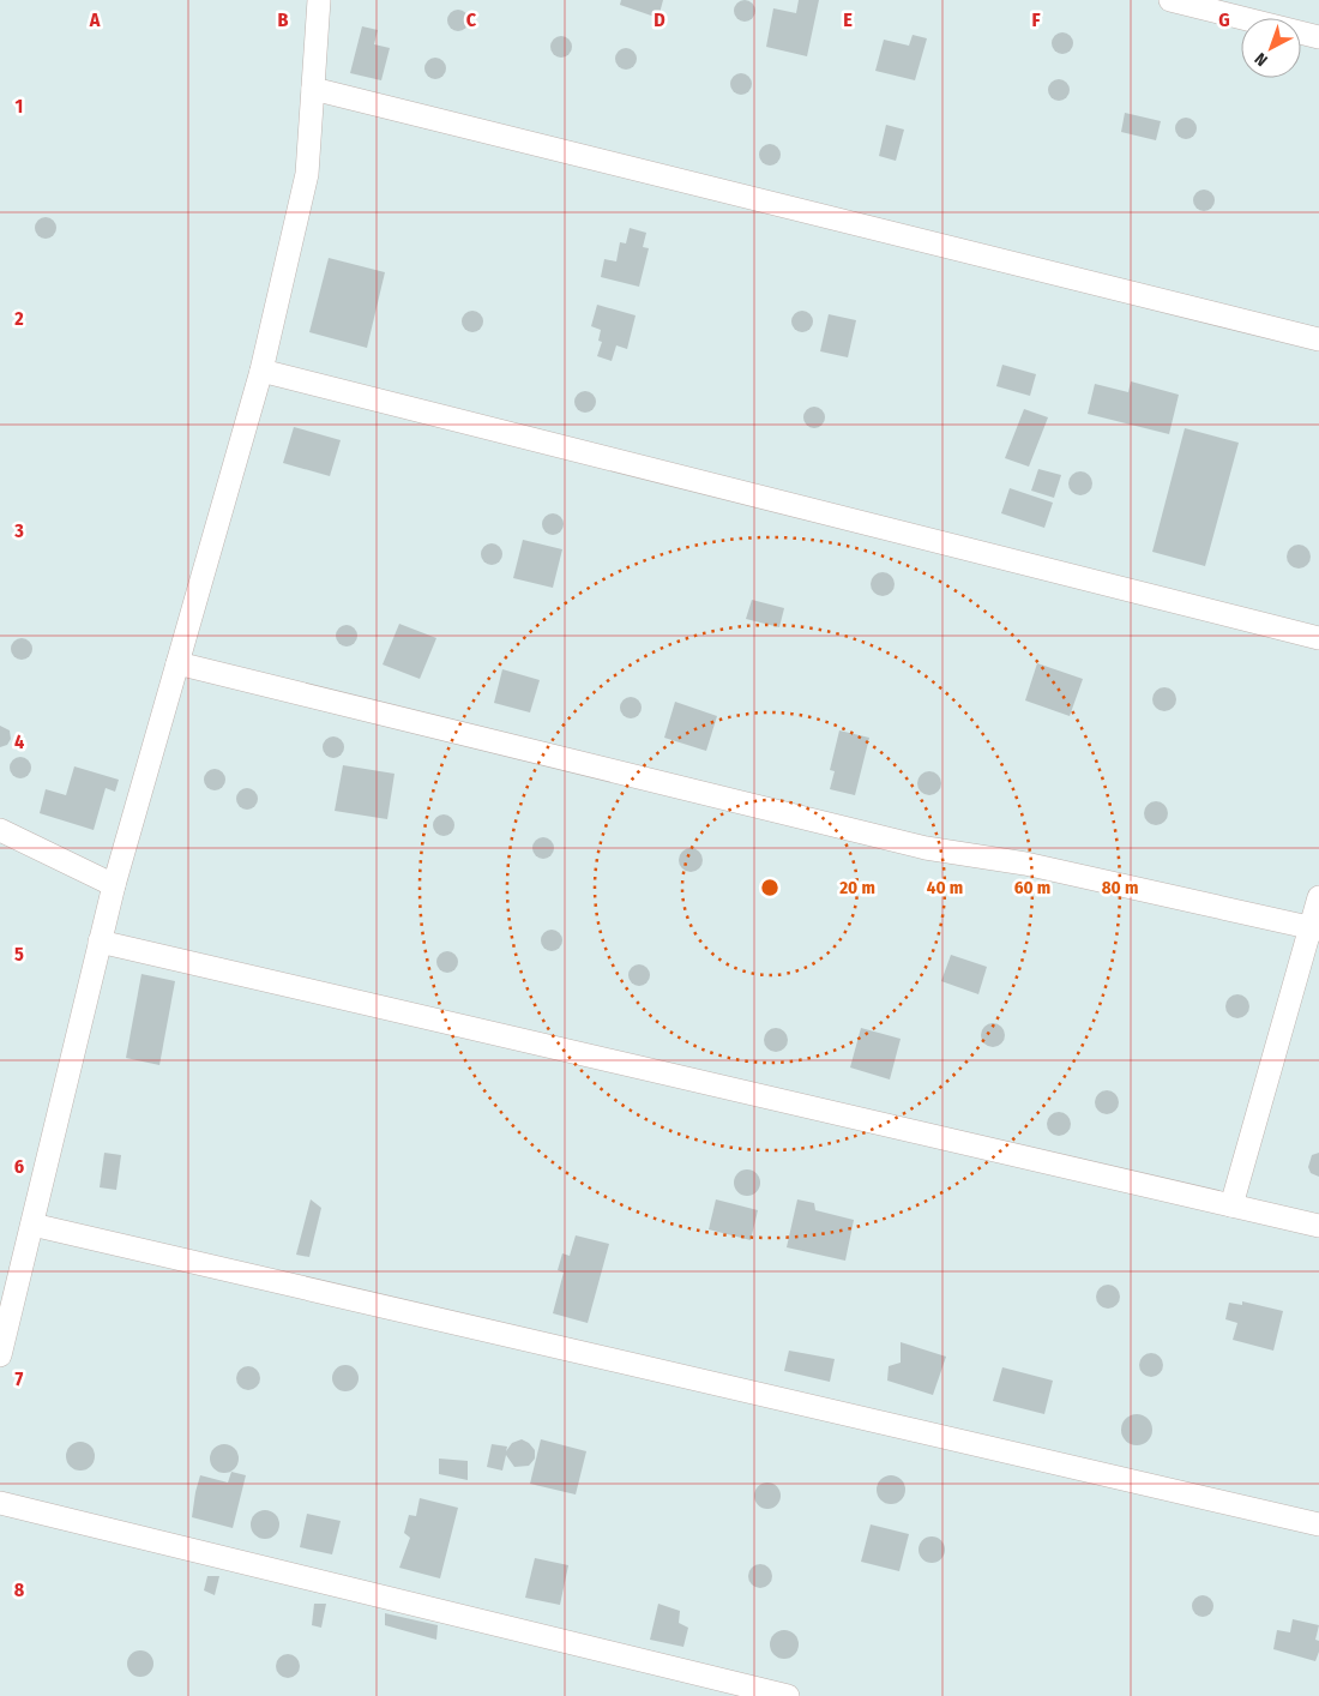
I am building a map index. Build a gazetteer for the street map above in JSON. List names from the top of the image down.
{
  "north": "bottom left",
  "grid": {
    "columns": [
      "A",
      "B",
      "C",
      "D",
      "E",
      "F",
      "G"
    ],
    "rows": [
      "1",
      "2",
      "3",
      "4",
      "5",
      "6",
      "7",
      "8"
    ]
  },
  "rings": [
    "20 m",
    "40 m",
    "60 m",
    "80 m"
  ]
}
